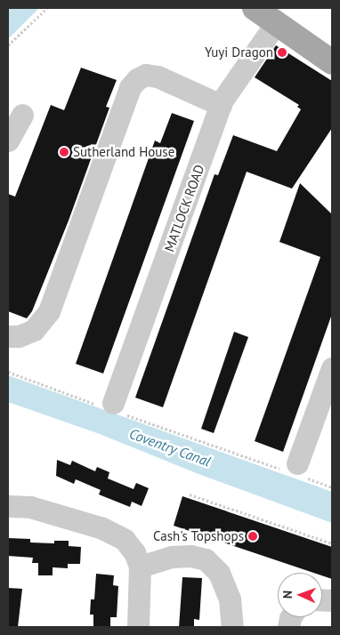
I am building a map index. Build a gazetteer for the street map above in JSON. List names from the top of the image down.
{
  "streets": {
    "street": ["MATLOCK ROAD"]
  },
  "water": ["Coventry Canal"],
  "places": ["Yuyi Dragon", "Sutherland House", "Cash's Topshops"],
  "north": "left"
}
